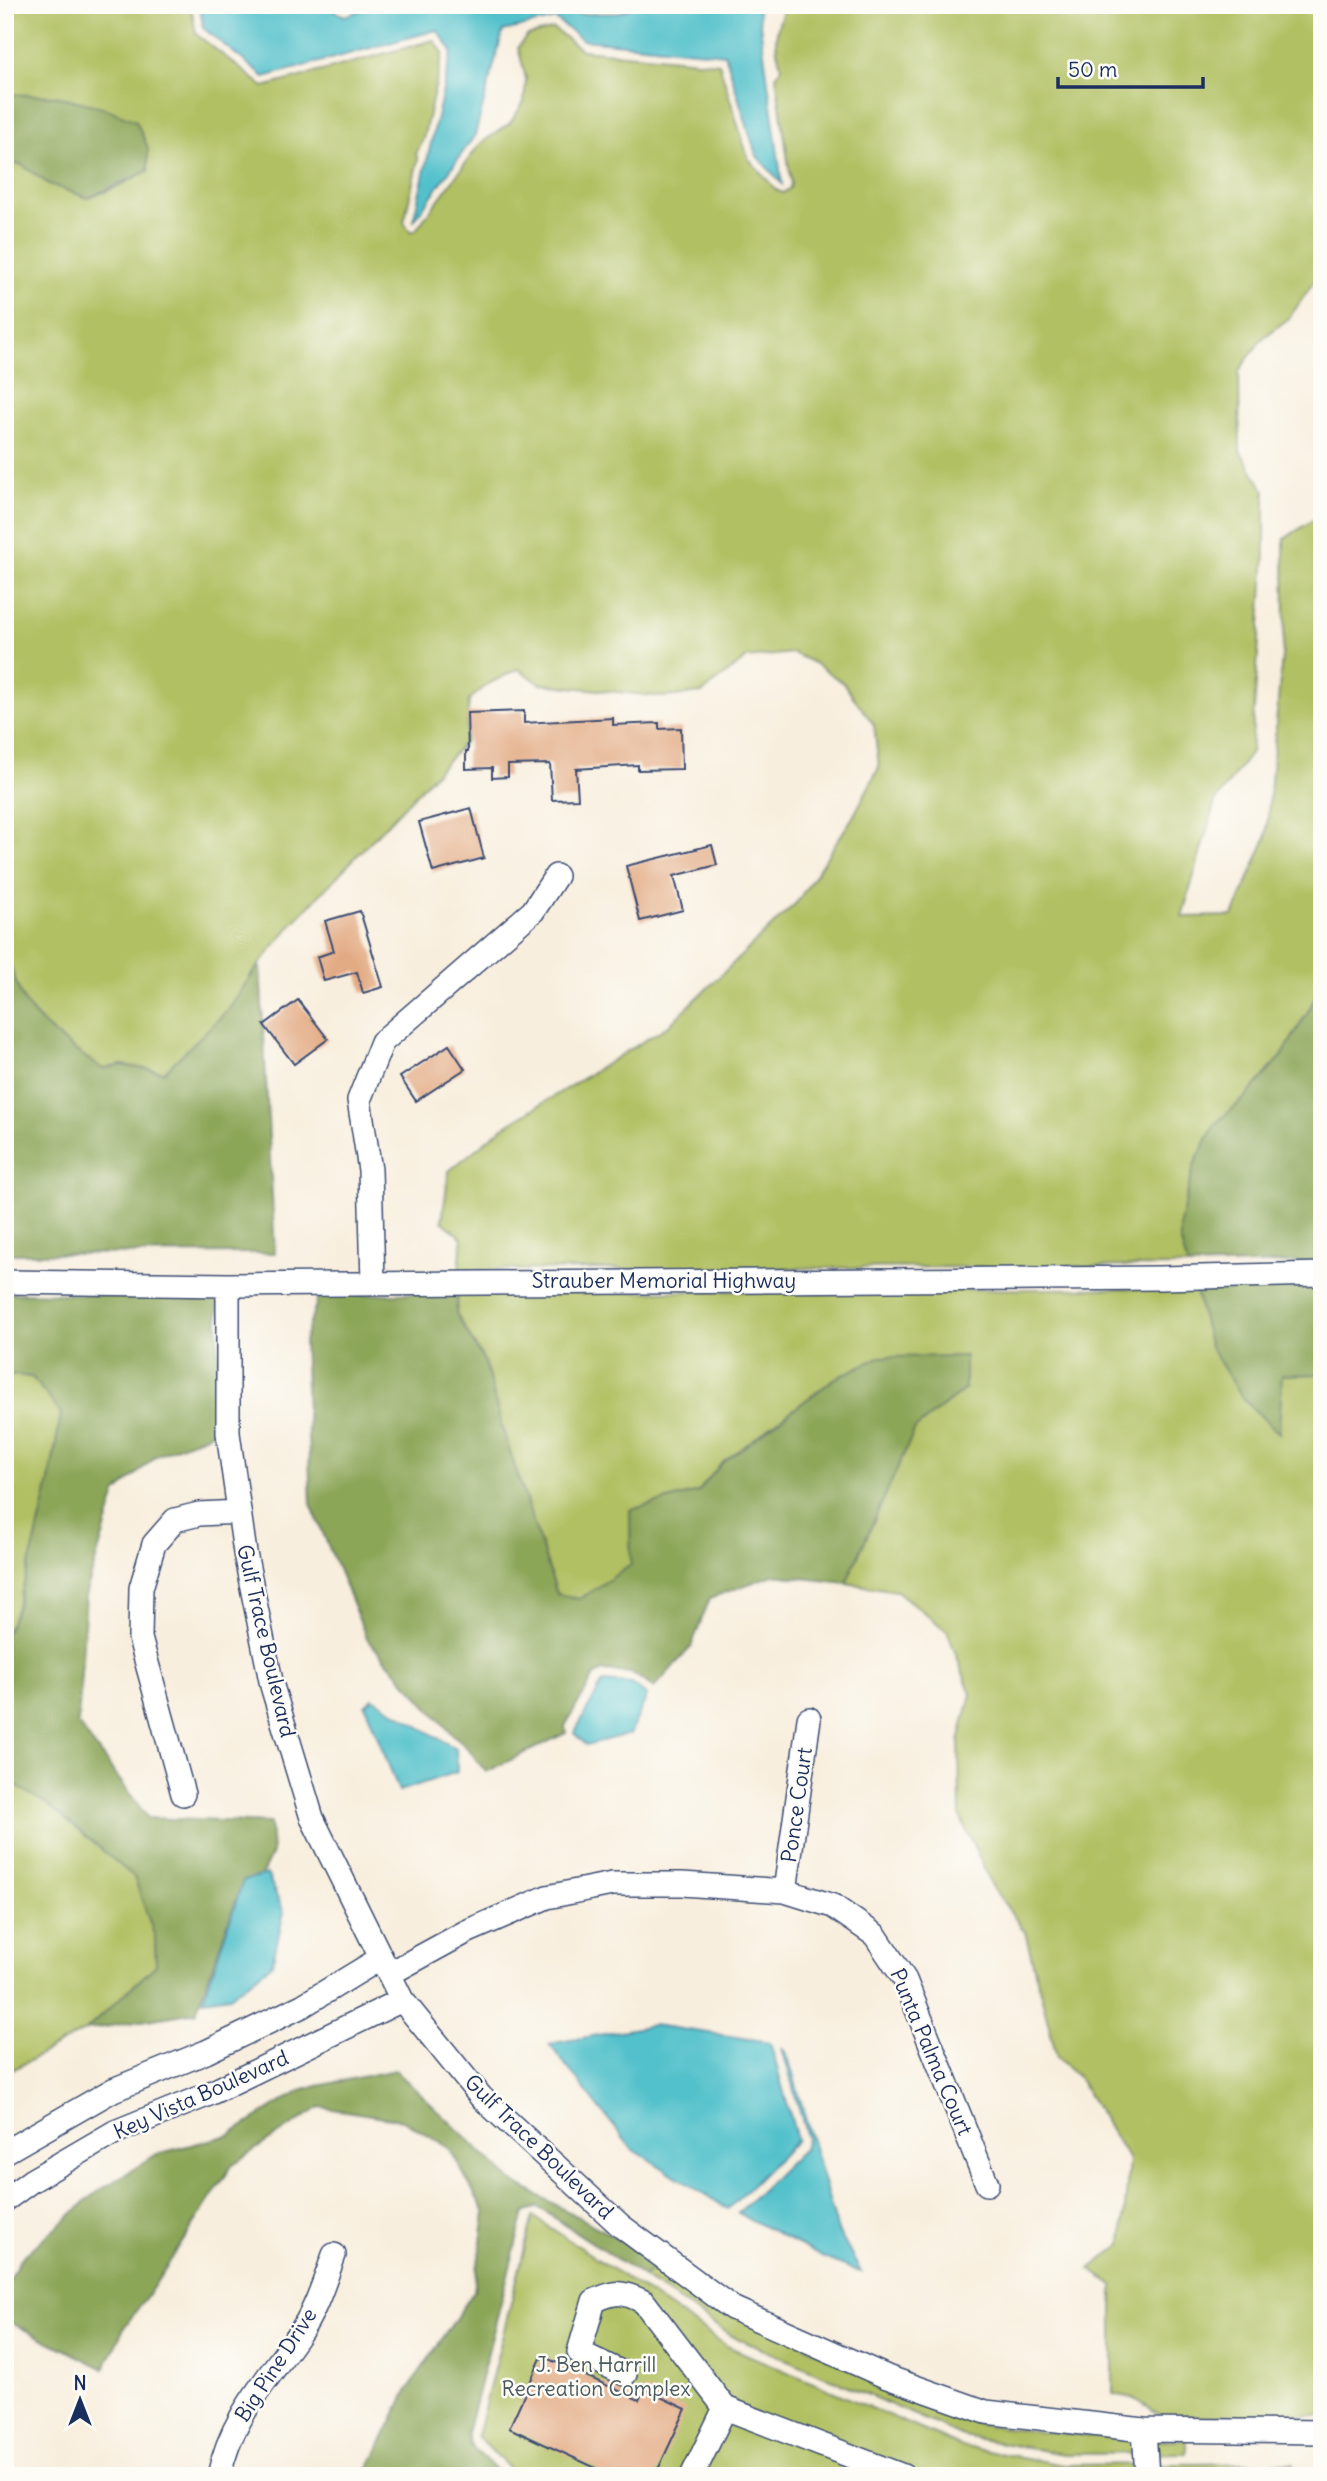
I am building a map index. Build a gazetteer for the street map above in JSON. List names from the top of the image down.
{
  "streets": {
    "street": [
      "Strauber Memorial Highway",
      "Gulf Trace Boulevard",
      "Ponce Court",
      "Punta Palma Court",
      "Key Vista Boulevard",
      "Big Pine Drive"
    ]
  },
  "crossings": [
    ["Strauber Memorial Highway", "Gulf Trace Boulevard"],
    ["Gulf Trace Boulevard", "Punta Palma Court"],
    ["Gulf Trace Boulevard", "Key Vista Boulevard"],
    ["Ponce Court", "Punta Palma Court"],
    ["Punta Palma Court", "Key Vista Boulevard"]
  ],
  "parks": ["J. Ben Harrill Recreation Complex"],
  "scale_bar": "50 m",
  "north": "top"
}
